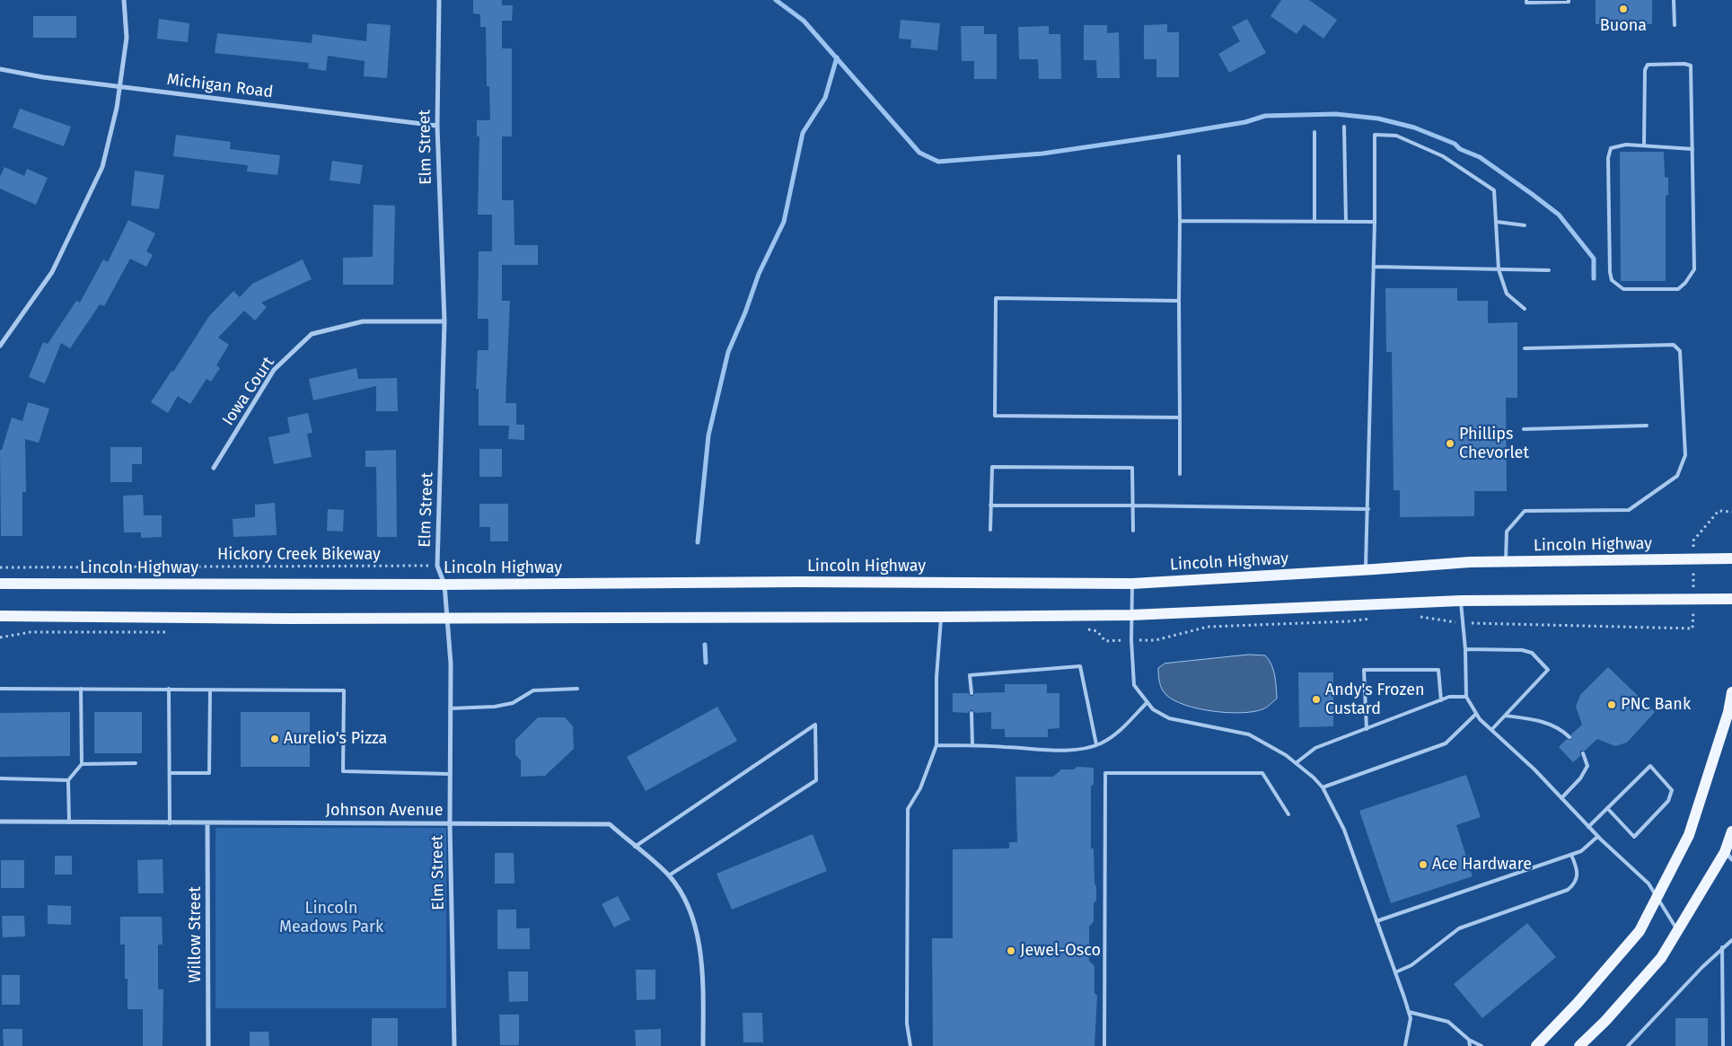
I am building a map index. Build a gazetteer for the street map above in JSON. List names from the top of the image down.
{
  "streets": {
    "main road": ["Lincoln Highway"],
    "street": [
      "Michigan Road",
      "Elm Street",
      "Iowa Court",
      "Johnson Avenue",
      "Willow Street"
    ],
    "path": ["Hickory Creek Bikeway"]
  },
  "crossings": [
    ["Michigan Road", "Elm Street"],
    ["Elm Street", "Iowa Court"],
    ["Elm Street", "Lincoln Highway"],
    ["Elm Street", "Hickory Creek Bikeway"],
    ["Elm Street", "Johnson Avenue"],
    ["Johnson Avenue", "Willow Street"]
  ],
  "parks": ["Lincoln Meadows Park"],
  "places": [
    "Buona",
    "Phillips Chevorlet",
    "Andy's Frozen Custard",
    "PNC Bank",
    "Aurelio's Pizza",
    "Ace Hardware",
    "Jewel-Osco"
  ]
}
